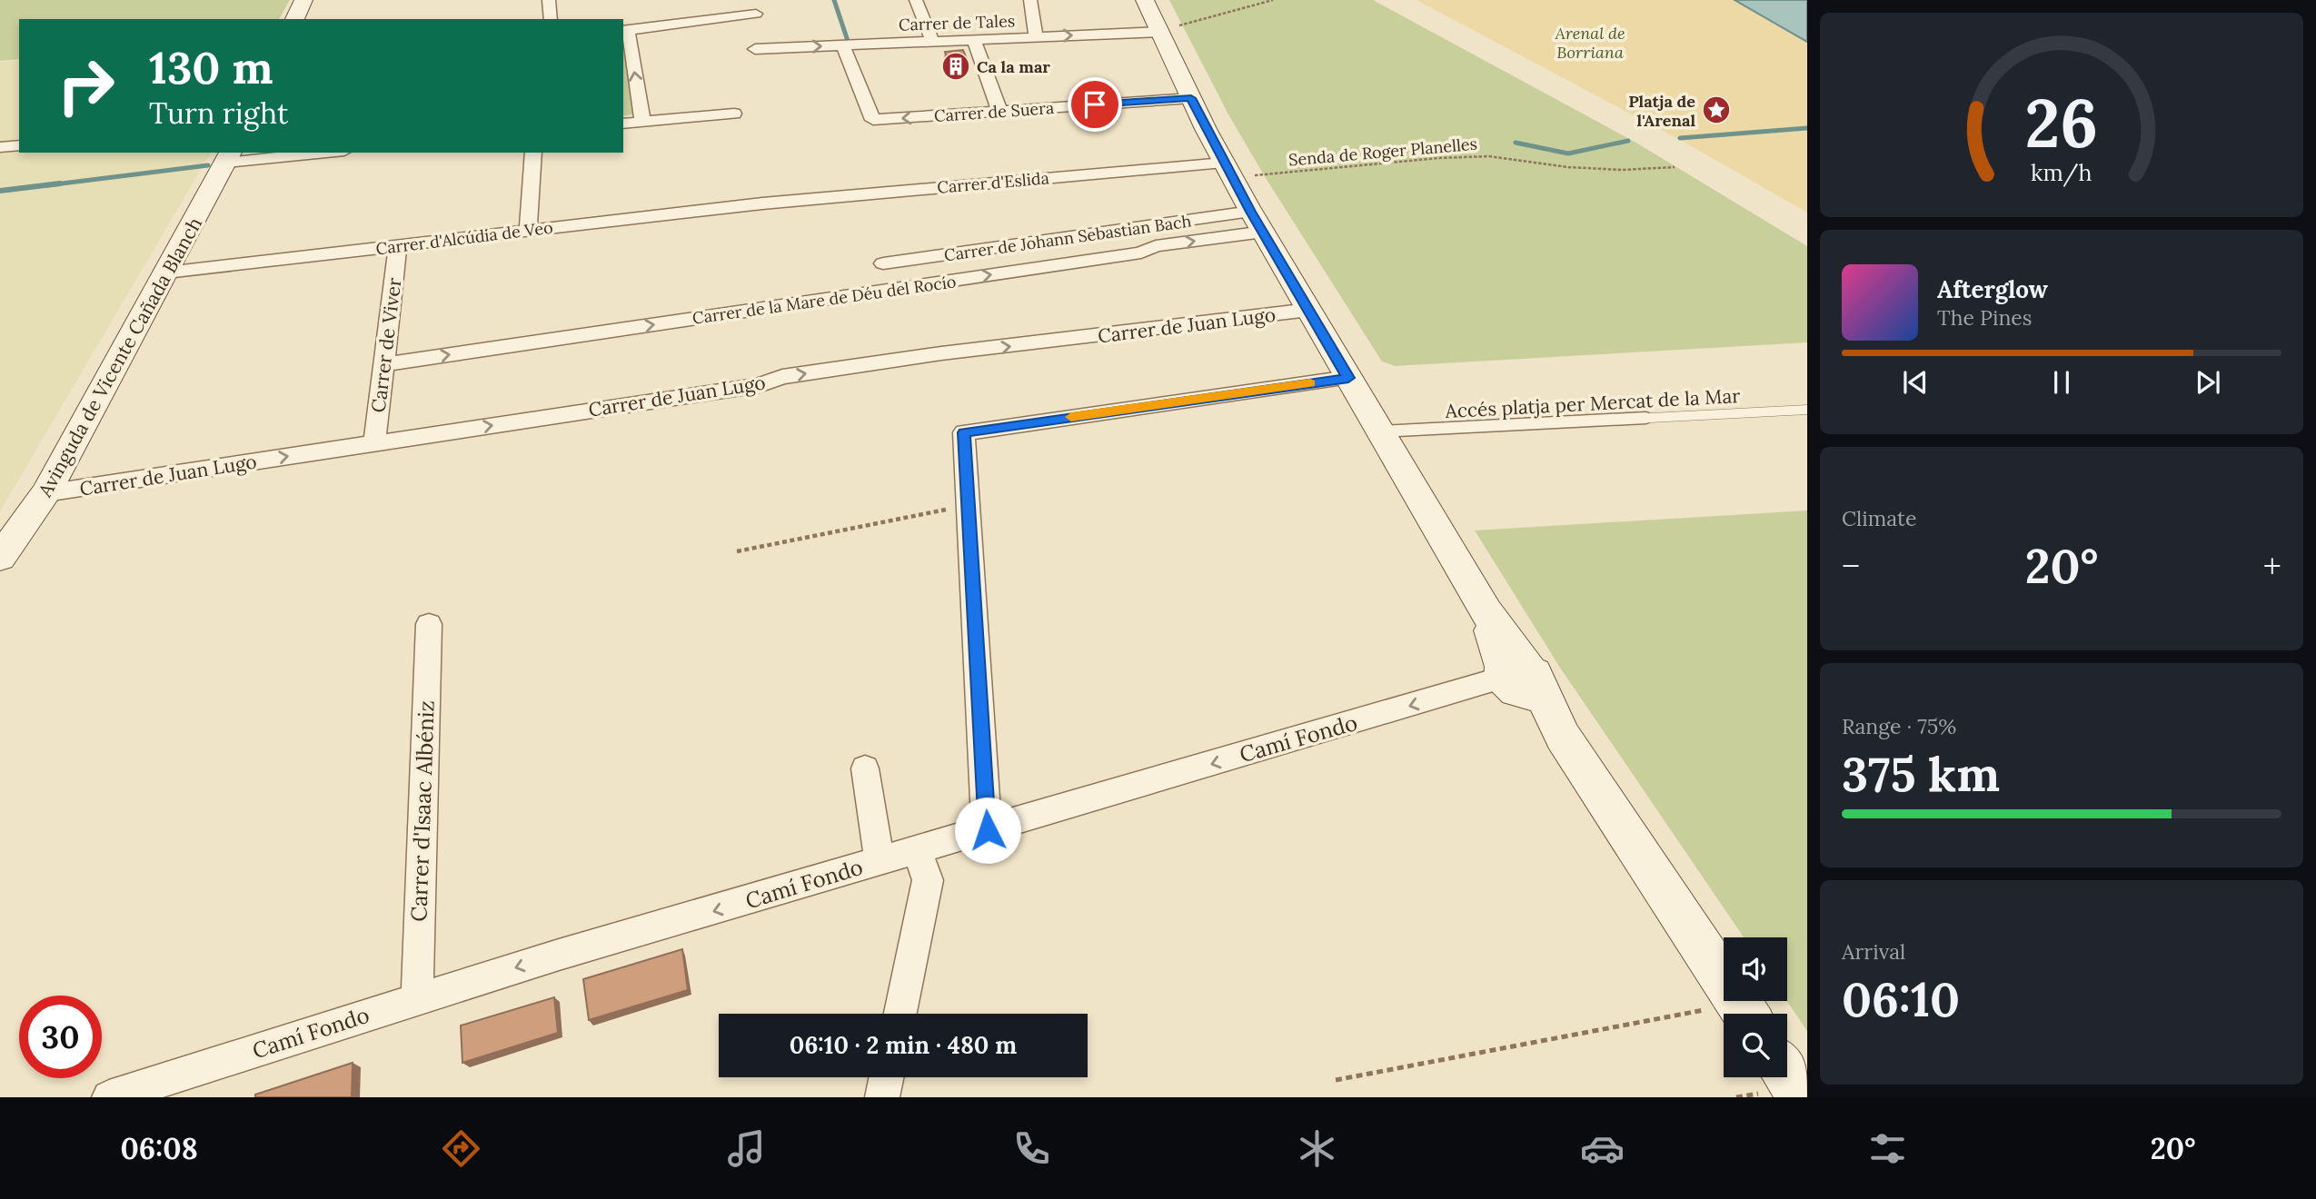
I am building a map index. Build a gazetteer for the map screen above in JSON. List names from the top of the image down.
{
  "streets": {
    "street": [
      "Carrer de Tales",
      "Carrer de Suera",
      "Carrer d'Eslida",
      "Carrer d'Alcúdia de Veo",
      "Carrer de Johann Sebastian Bach",
      "Carrer de la Mare de Déu del Rocío",
      "Carrer de Juan Lugo",
      "Carrer de Viver",
      "Avinguda de Vicente Cañada Blanch",
      "Camí Fondo",
      "Carrer d'Isaac Albéniz"
    ],
    "lane": ["Accés platja per Mercat de la Mar"],
    "path": ["Senda de Roger Planelles"]
  },
  "crossings": [
    ["Senda de Roger Planelles", "Carrer d'Eslida"],
    ["Carrer d'Eslida", "Carrer d'Alcúdia de Veo"],
    ["Carrer d'Alcúdia de Veo", "Carrer de Viver"],
    ["Carrer d'Alcúdia de Veo", "Avinguda de Vicente Cañada Blanch"],
    ["Carrer de Johann Sebastian Bach", "Carrer de la Mare de Déu del Rocío"],
    ["Carrer de la Mare de Déu del Rocío", "Carrer de Viver"],
    ["Carrer de Juan Lugo", "Carrer de Viver"],
    ["Carrer de Juan Lugo", "Avinguda de Vicente Cañada Blanch"],
    ["Camí Fondo", "Carrer d'Isaac Albéniz"]
  ],
  "one_way": [
    "Carrer de Tales",
    "Carrer de Suera",
    "Carrer de la Mare de Déu del Rocío",
    "Carrer de Juan Lugo",
    "Camí Fondo"
  ],
  "parks": ["Arenal de Borriana"],
  "places": {
    "building": ["Ca la mar"],
    "place": ["Platja de l'Arenal"]
  },
  "page": {
    "turn": ["130 m", "Turn right"],
    "song": ["Afterglow", "The Pines"],
    "tile": [
      "Climate",
      ["Range · 75%", "375 km"],
      ["Arrival", "06:10"]
    ],
    "heat": ["−", "20°", "+"],
    "limit": "30",
    "trip": "06:10 · 2 min · 480 m",
    "tabs": ["06:08", "20°"],
    "gauge": ["26", "km/h"]
  }
}
